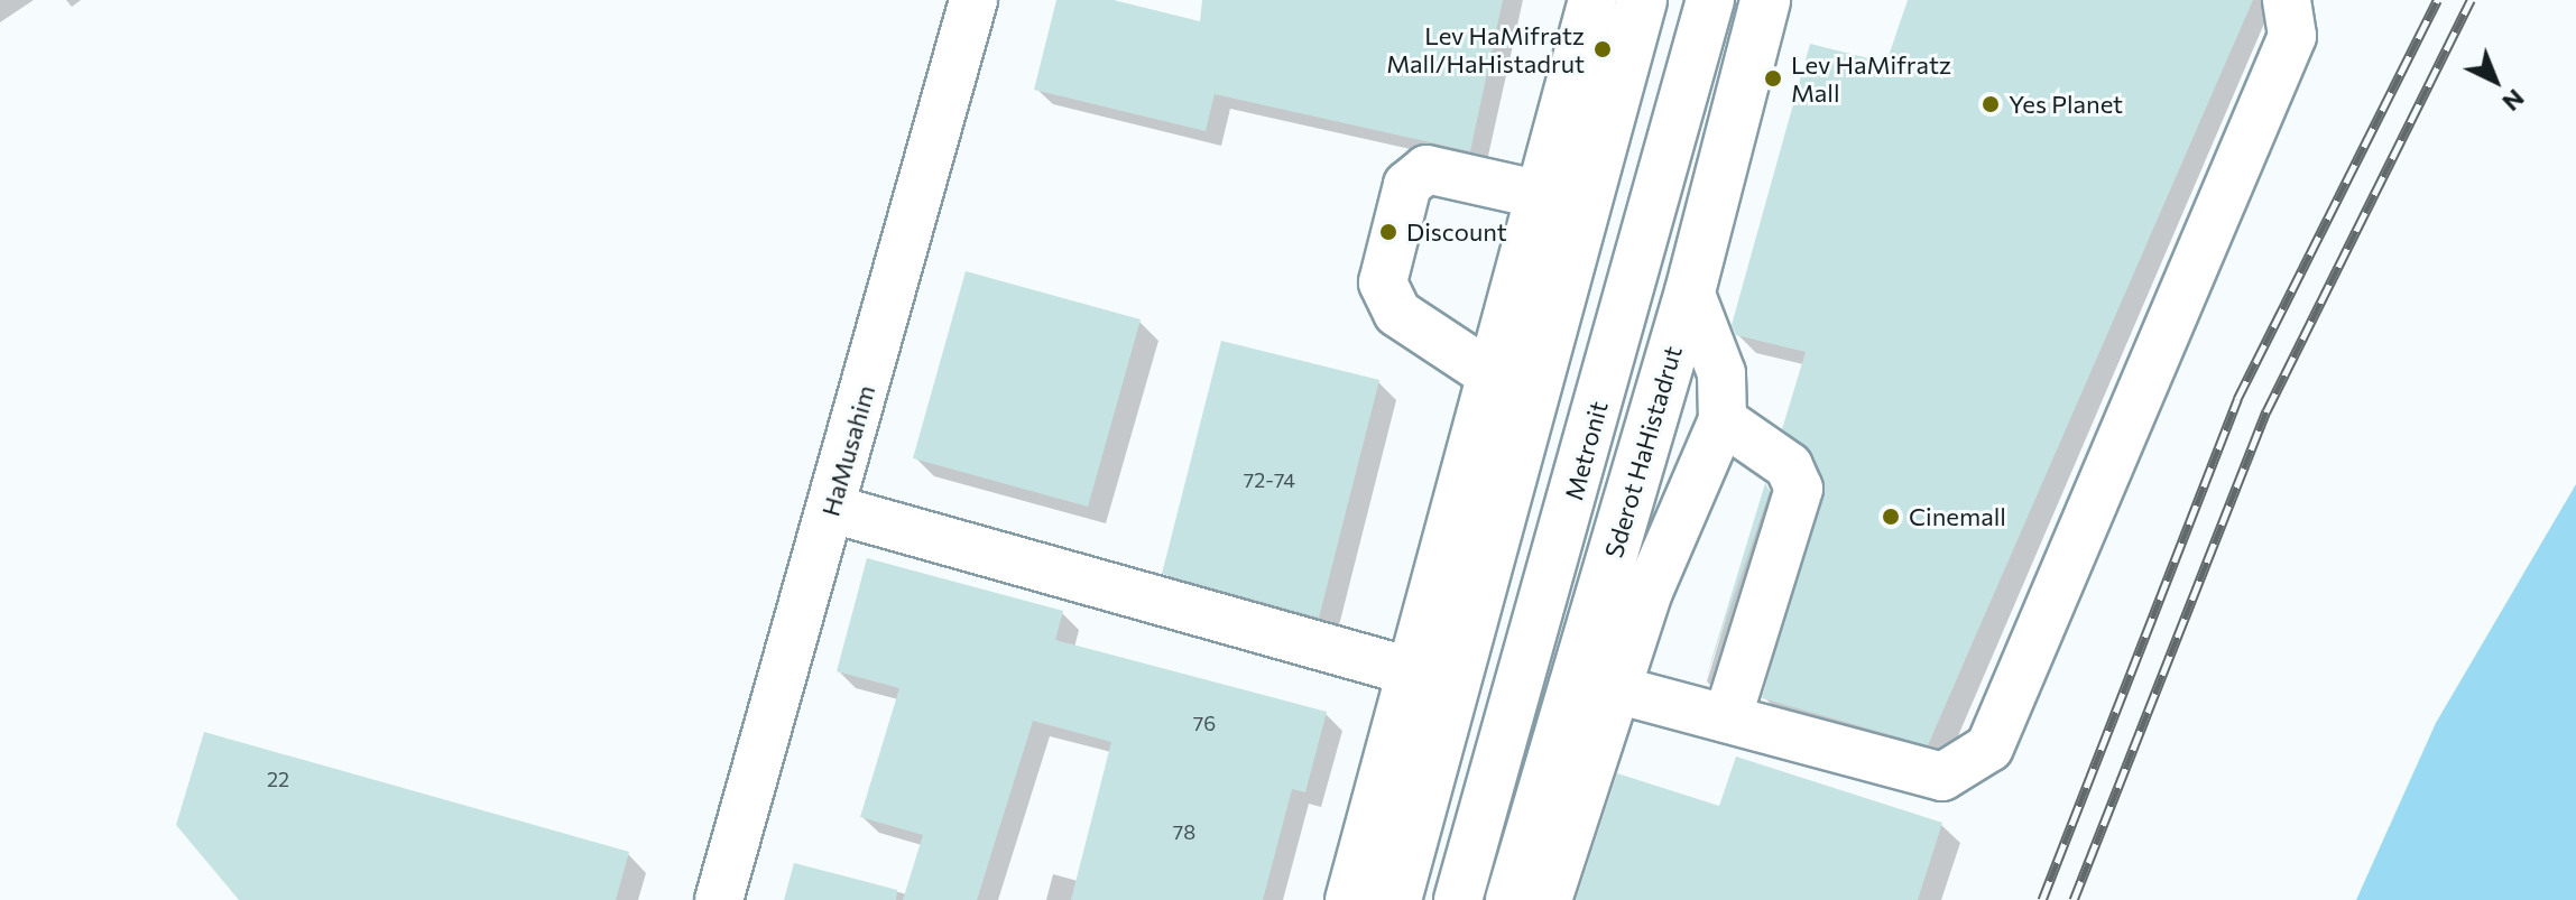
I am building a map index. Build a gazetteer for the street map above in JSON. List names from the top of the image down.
{
  "streets": {
    "highway": ["Sderot HaHistadrut"],
    "street": ["HaMusahim", "Metronit"]
  },
  "places": [
    "Lev HaMifratz Mall/HaHistadrut",
    "Lev HaMifratz Mall",
    "Yes Planet",
    "Discount",
    "Cinemall"
  ],
  "house_numbers": [
    "72-74",
    "76",
    "22",
    "78"
  ],
  "north": "bottom right"
}
